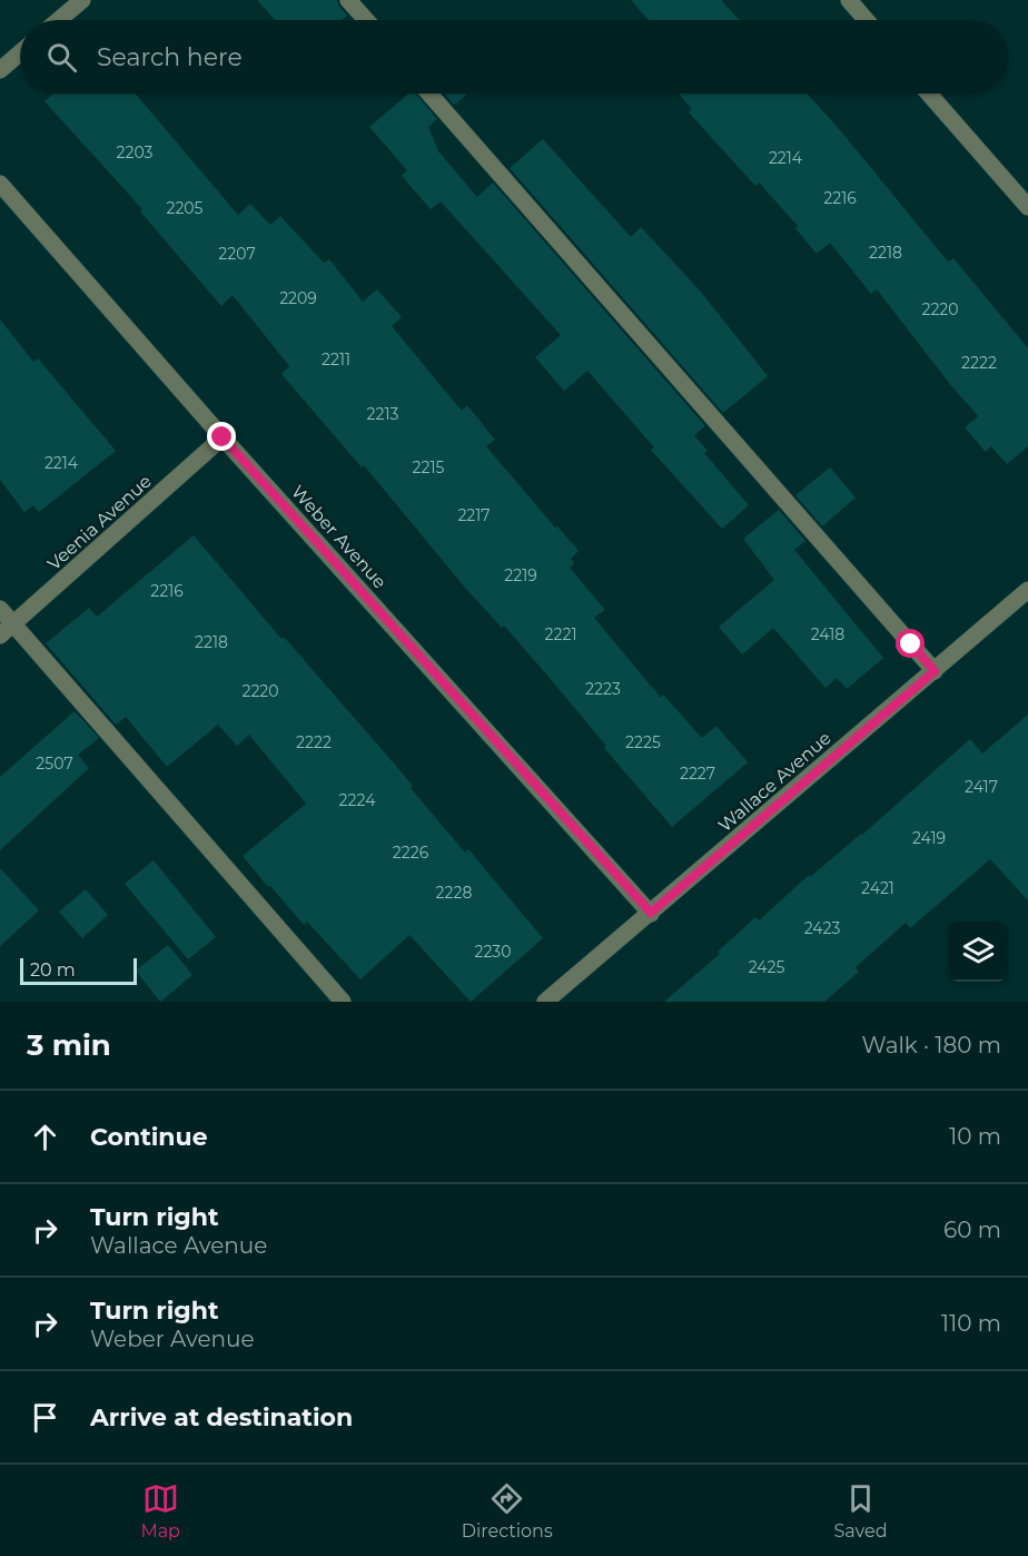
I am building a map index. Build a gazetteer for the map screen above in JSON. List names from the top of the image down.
{
  "streets": {
    "street": ["Veenia Avenue", "Weber Avenue", "Wallace Avenue"]
  },
  "crossings": [
    ["Veenia Avenue", "Weber Avenue"],
    ["Weber Avenue", "Wallace Avenue"]
  ],
  "house_numbers": [
    "2203",
    "2214",
    "2216",
    "2205",
    "2218",
    "2207",
    "2209",
    "2220",
    "2211",
    "2222",
    "2213",
    "2214",
    "2215",
    "2217",
    "2219",
    "2216",
    "2221",
    "2418",
    "2218",
    "2223",
    "2220",
    "2222",
    "2225",
    "2507",
    "2227",
    "2417",
    "2224",
    "2419",
    "2226",
    "2421",
    "2228",
    "2423",
    "2230",
    "2425"
  ],
  "scale_bar": "20 m",
  "page": {
    "search": "Search here",
    "scale": "20 m",
    "heading": ["3 min", "Walk · 180 m"],
    "list": [
      ["Continue", "10 m"],
      ["Turn right", "Wallace Avenue", "60 m"],
      ["Turn right", "Weber Avenue", "110 m"],
      "Arrive at destination"
    ],
    "nav": ["Map", "Directions", "Saved"]
  }
}
